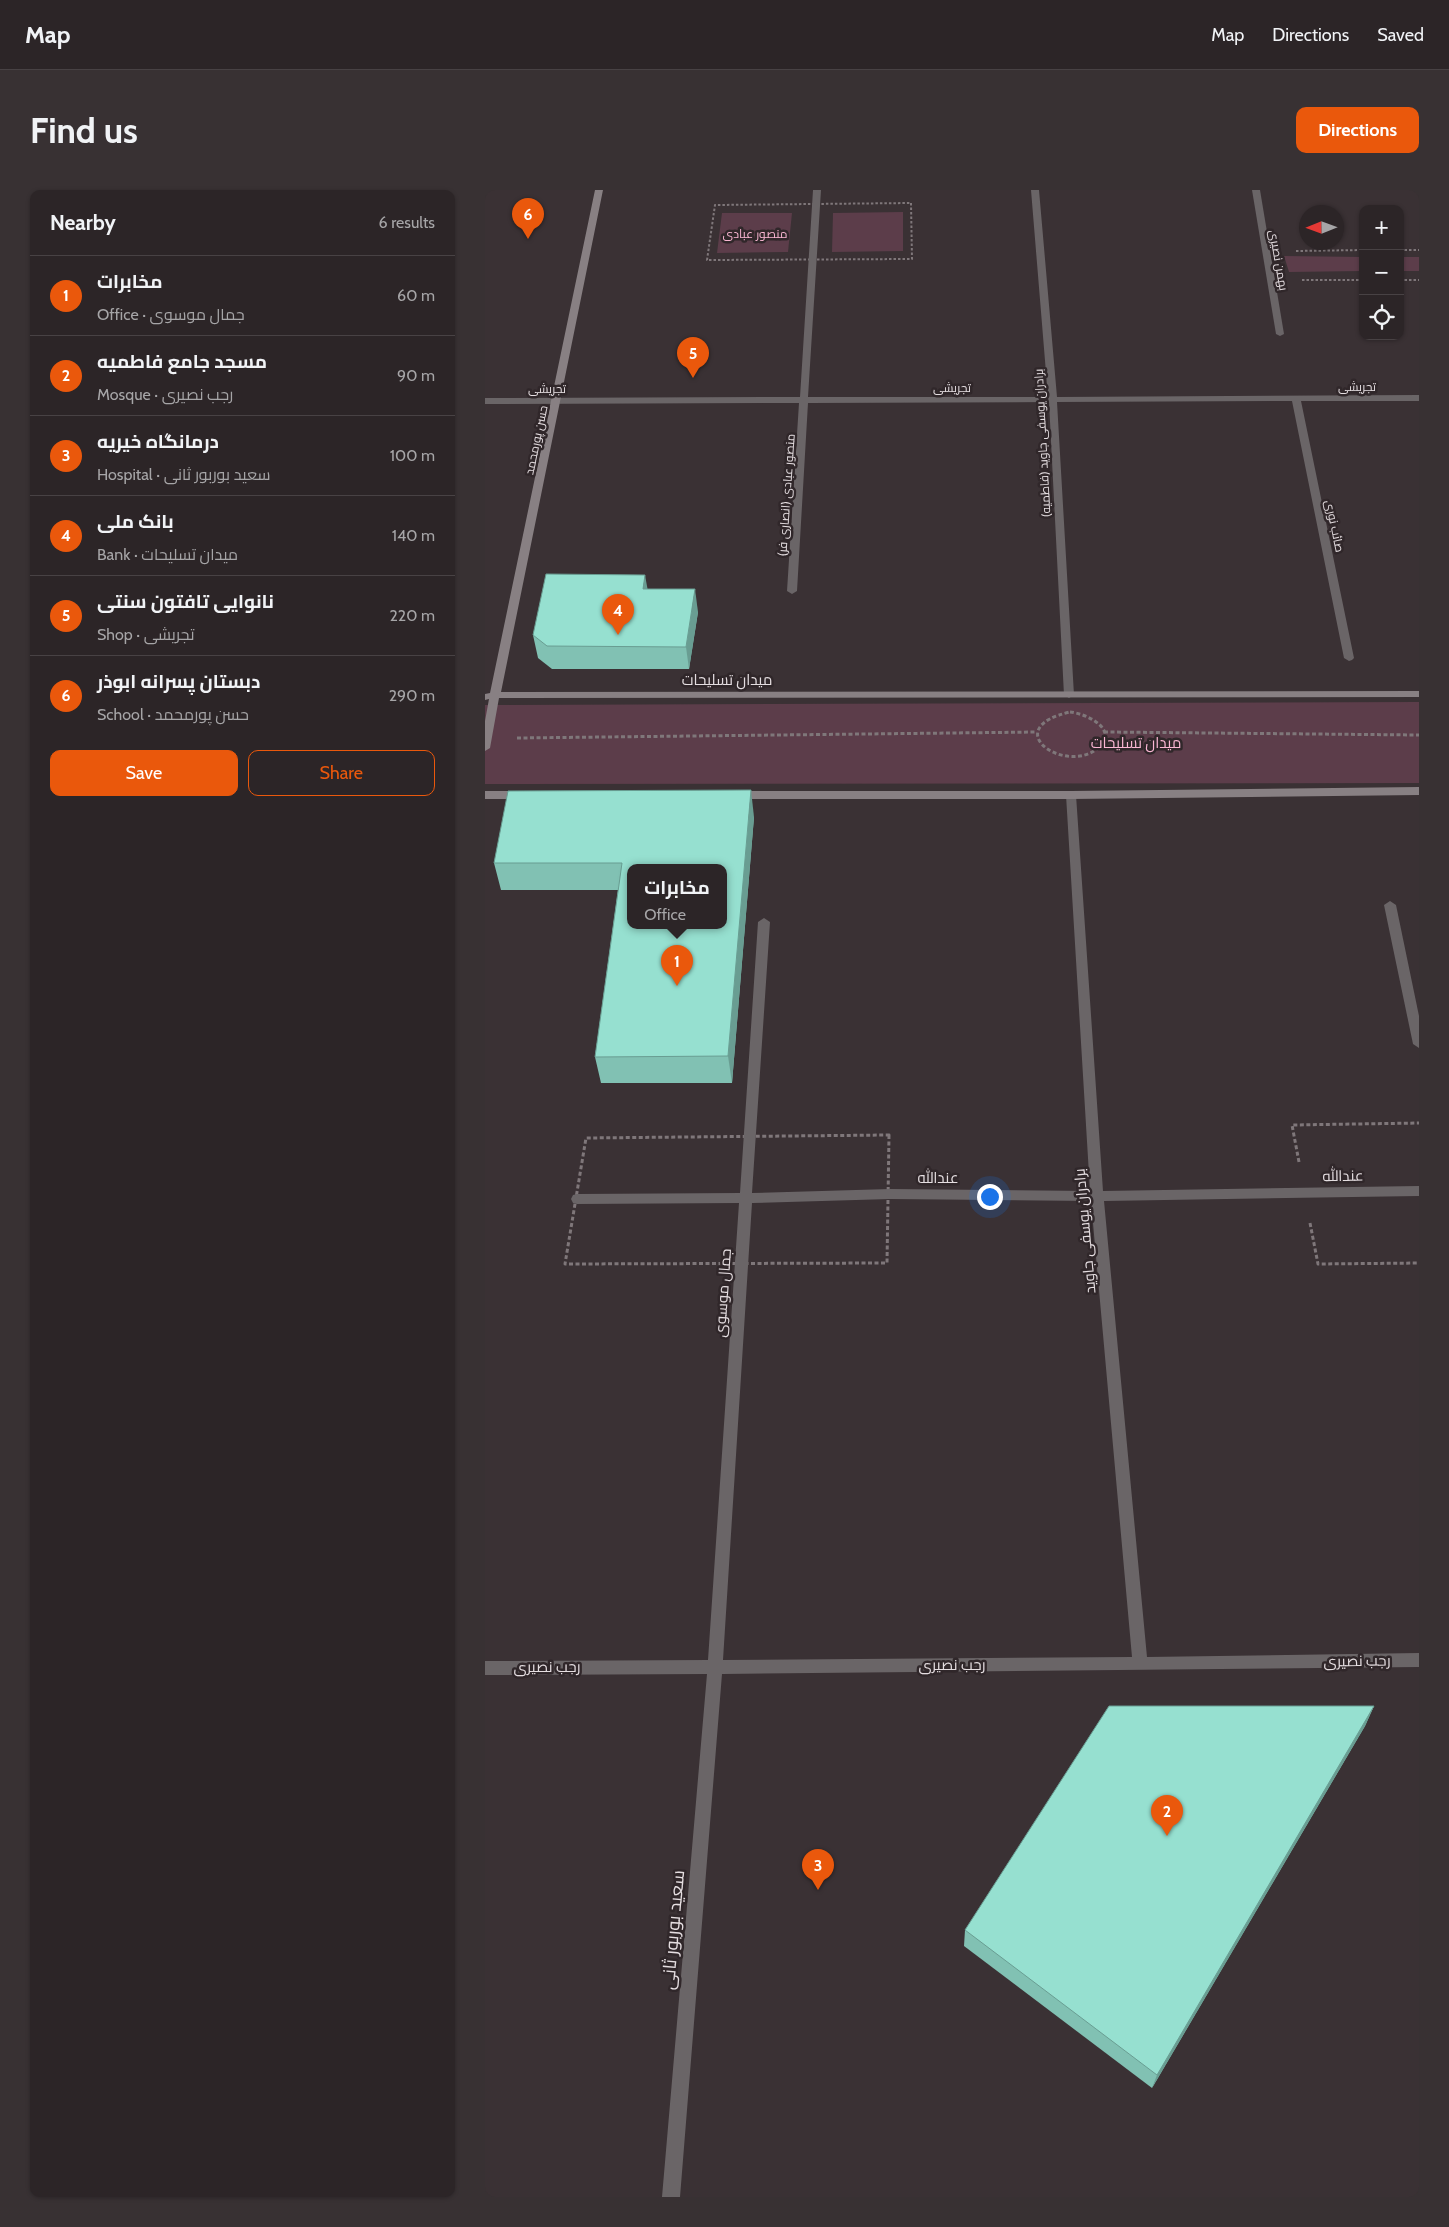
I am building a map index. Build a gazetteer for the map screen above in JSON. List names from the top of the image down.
{
  "streets": {
    "street": [
      "بهمن نصیری",
      "تجریشی",
      "حسن پورمحمد",
      "برادران یوسفی جاوید (فاطمیه)",
      "منصور عبادی (انصاری فر)",
      "صائب نوری",
      "میدان تسلیحات",
      "عندالله",
      "برادران یوسفی جاوید",
      "جمال موسوی",
      "رجب نصیری",
      "سعید بوربور ثانی"
    ]
  },
  "crossings": [
    ["تجریشی", "حسن پورمحمد"],
    ["تجریشی", "برادران یوسفی جاوید (فاطمیه)"],
    ["تجریشی", "منصور عبادی (انصاری فر)"],
    ["تجریشی", "صائب نوری"],
    ["حسن پورمحمد", "میدان تسلیحات"],
    ["برادران یوسفی جاوید (فاطمیه)", "میدان تسلیحات"],
    ["عندالله", "برادران یوسفی جاوید"],
    ["عندالله", "جمال موسوی"],
    ["برادران یوسفی جاوید", "رجب نصیری"],
    ["جمال موسوی", "رجب نصیری"],
    ["جمال موسوی", "سعید بوربور ثانی"],
    ["رجب نصیری", "سعید بوربور ثانی"]
  ],
  "parks": ["منصور عبادی", "میدان تسلیحات"],
  "north": "left",
  "page": {
    "header": "Map",
    "nav": ["Map", "Directions", "Saved"],
    "buttons": [
      "Directions",
      ["Save", "Share"]
    ],
    "title": "Find us",
    "heading": ["Nearby", "6 results"],
    "pins": [
      "6",
      "5",
      "4",
      "1",
      "2",
      "3"
    ],
    "map_buttons": ["+", "−"],
    "list": [
      {
        "mark": "1",
        "name": "مخابرات",
        "note": "Office · جمال موسوی",
        "value": "60 m"
      },
      {
        "mark": "2",
        "name": "مسجد جامع فاطمیه",
        "note": "Mosque · رجب نصیری",
        "value": "90 m"
      },
      {
        "mark": "3",
        "name": "درمانگاه خیریه",
        "note": "Hospital · سعید بوربور ثانی",
        "value": "100 m"
      },
      {
        "mark": "4",
        "name": "بانک ملی",
        "note": "Bank · میدان تسلیحات",
        "value": "140 m"
      },
      {
        "mark": "5",
        "name": "نانوایی تافتون سنتی",
        "note": "Shop · تجریشی",
        "value": "220 m"
      },
      {
        "mark": "6",
        "name": "دبستان پسرانه ابوذر",
        "note": "School · حسن پورمحمد",
        "value": "290 m"
      }
    ],
    "popup": ["مخابرات", "Office"]
  }
}
